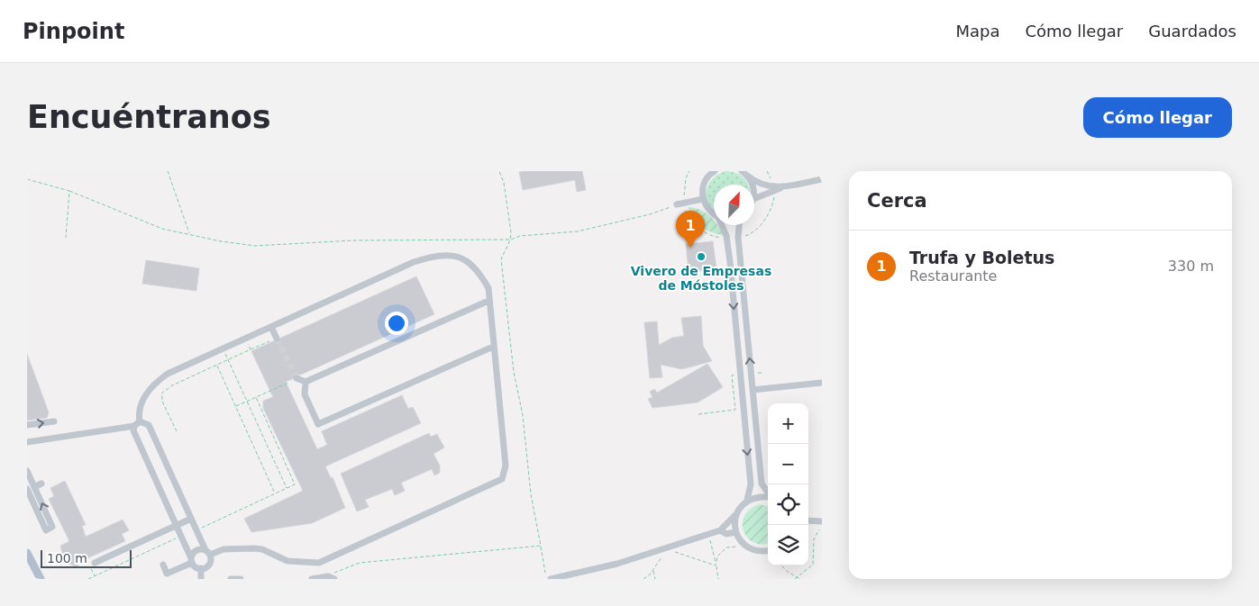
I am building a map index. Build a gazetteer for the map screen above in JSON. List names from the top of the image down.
{
  "places": ["Vivero de Empresas de Móstoles"],
  "scale_bar": "100 m",
  "north": "top right",
  "page": {
    "header": "Pinpoint",
    "nav": ["Mapa", "Cómo llegar", "Guardados"],
    "buttons": "Cómo llegar",
    "title": "Encuéntranos",
    "heading": "Cerca",
    "pins": "1",
    "list": [
      {
        "mark": "1",
        "name": "Trufa y Boletus",
        "note": "Restaurante",
        "value": "330 m"
      }
    ],
    "map_buttons": ["+", "−"],
    "scale": "100 m"
  }
}
